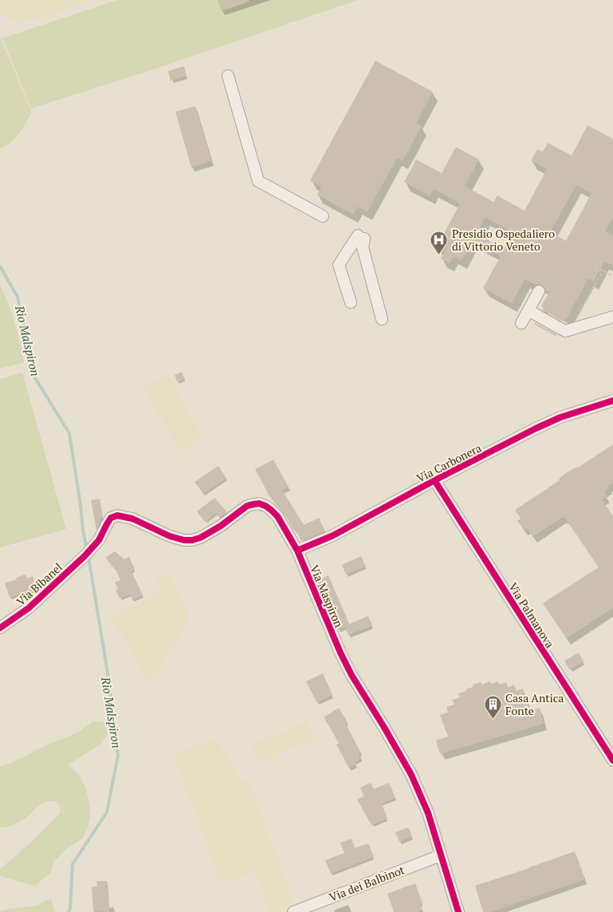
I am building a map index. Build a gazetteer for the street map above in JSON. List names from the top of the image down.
{
  "streets": {
    "street": [
      "Via Carbonera",
      "Via Bibanel",
      "Via Maspiron",
      "Via Palmanova",
      "Via dei Balbinot"
    ]
  },
  "crossings": [
    ["Via Carbonera", "Via Maspiron"],
    ["Via Carbonera", "Via Palmanova"],
    ["Via Bibanel", "Via Maspiron"],
    ["Via Maspiron", "Via dei Balbinot"]
  ],
  "water": ["Rio Malspiron"],
  "places": {
    "hospital": ["Presidio Ospedaliero di Vittorio Veneto"],
    "building": ["Casa Antica Fonte"]
  }
}
